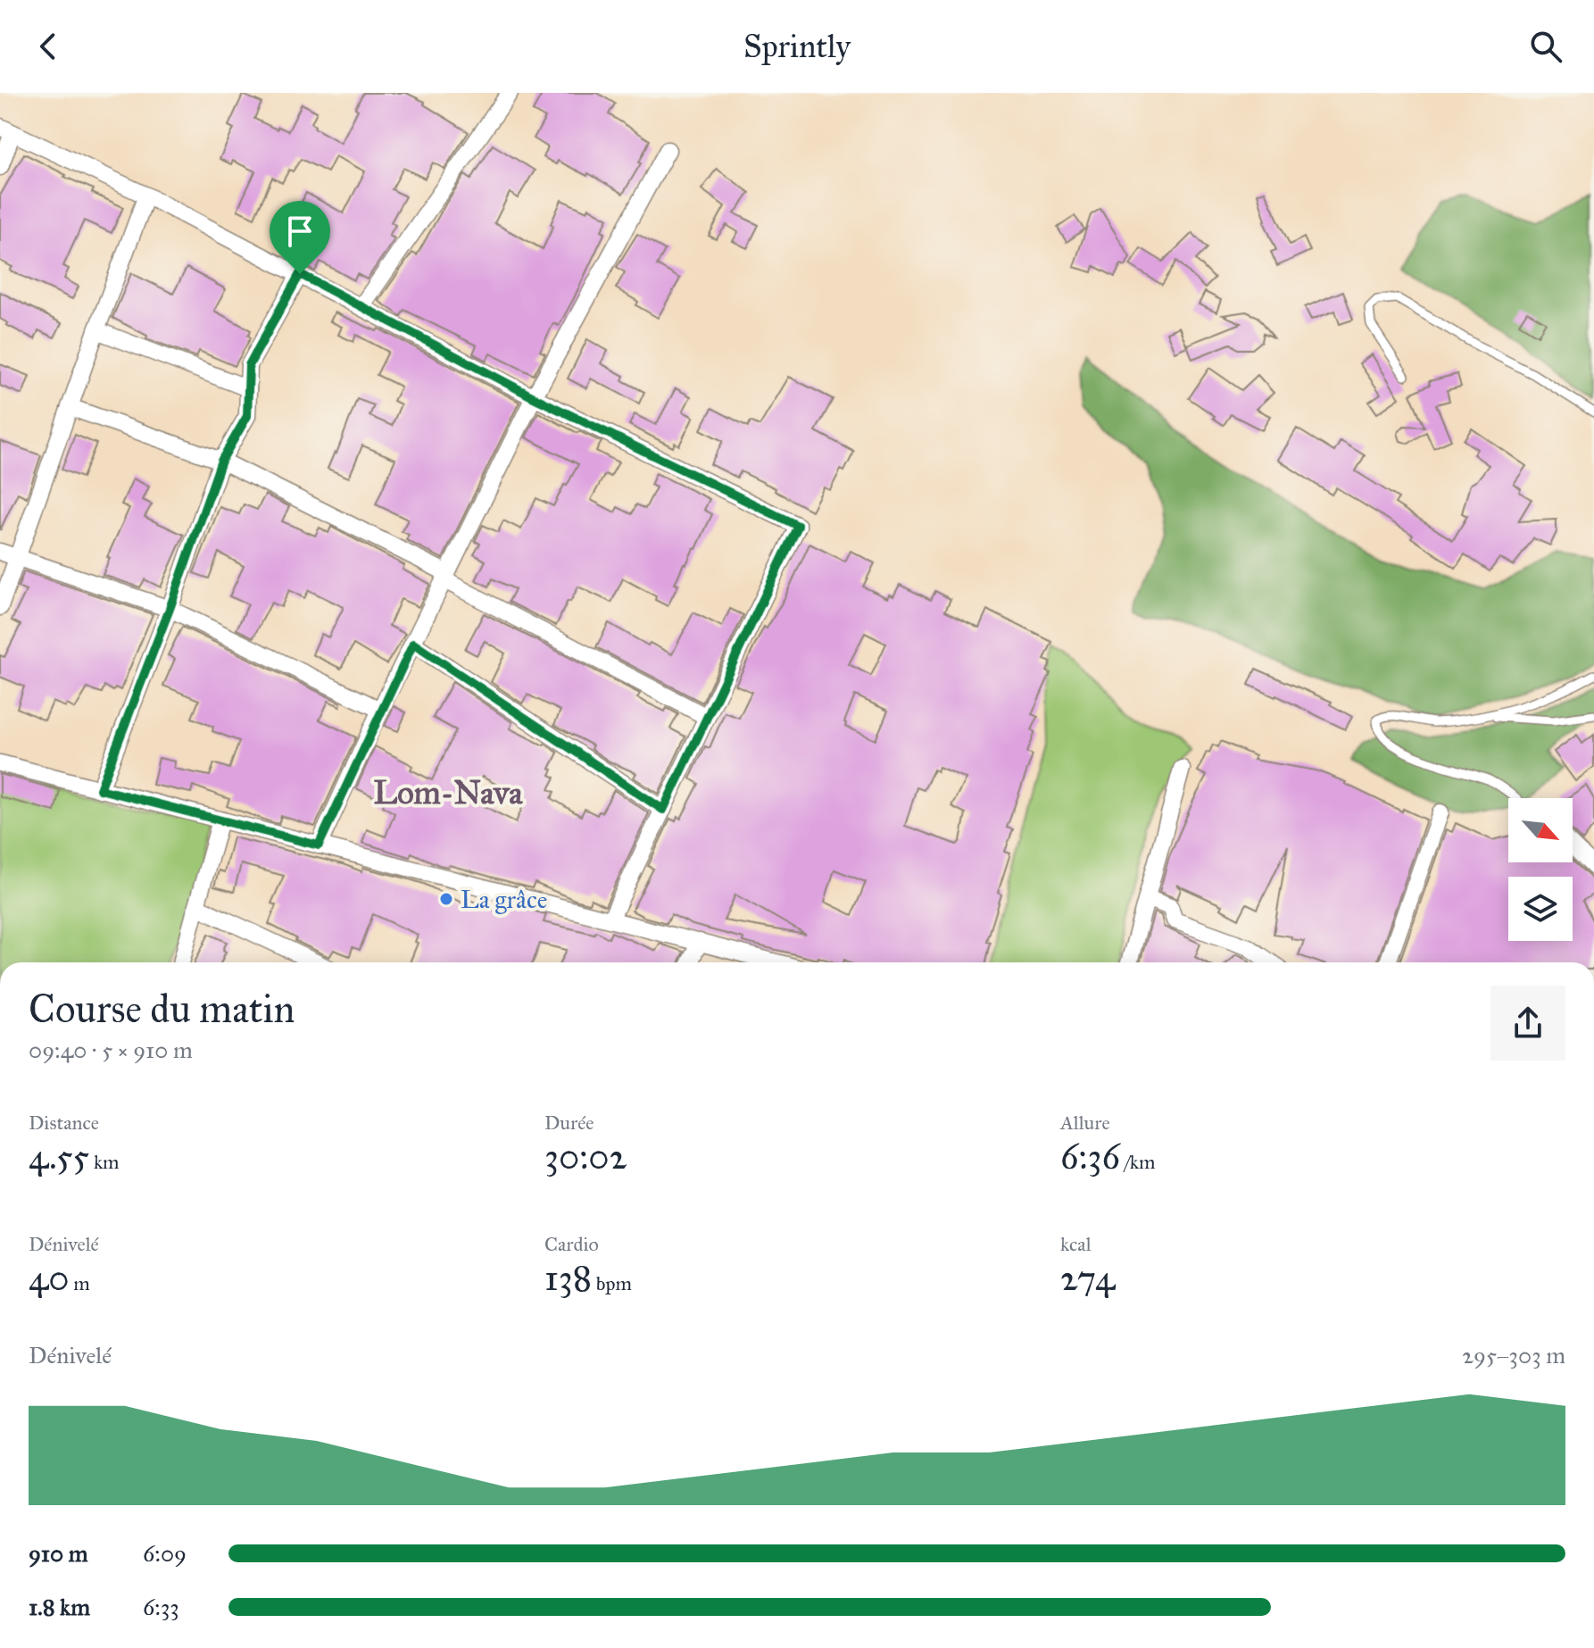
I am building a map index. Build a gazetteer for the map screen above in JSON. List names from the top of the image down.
{
  "districts": ["Lom-Nava"],
  "places": ["La grâce"],
  "north": "bottom right",
  "page": {
    "header": "Sprintly",
    "heading": ["Course du matin", "09:40 · 5 × 910 m"],
    "stats": [
      ["Distance", "4.55 km"],
      ["Durée", "30:02"],
      ["Allure", "6:36 /km"],
      ["Dénivelé", "40 m"],
      ["Cardio", "138 bpm"],
      ["kcal", "274"]
    ],
    "chart": ["Dénivelé", "295–303 m"],
    "list": [
      {
        "name": "910 m",
        "note": "6:09"
      },
      {
        "name": "1.8 km",
        "note": "6:33"
      }
    ]
  }
}
